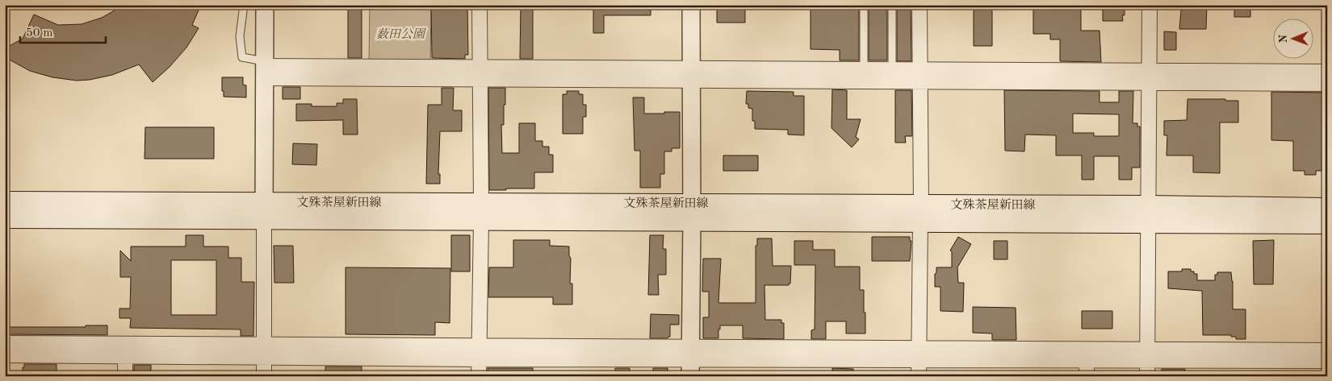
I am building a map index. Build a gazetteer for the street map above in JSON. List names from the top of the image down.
{
  "streets": {
    "main road": ["文殊茶屋新田線"]
  },
  "parks": ["薮田公園"],
  "scale_bar": "50 m",
  "north": "left"
}
